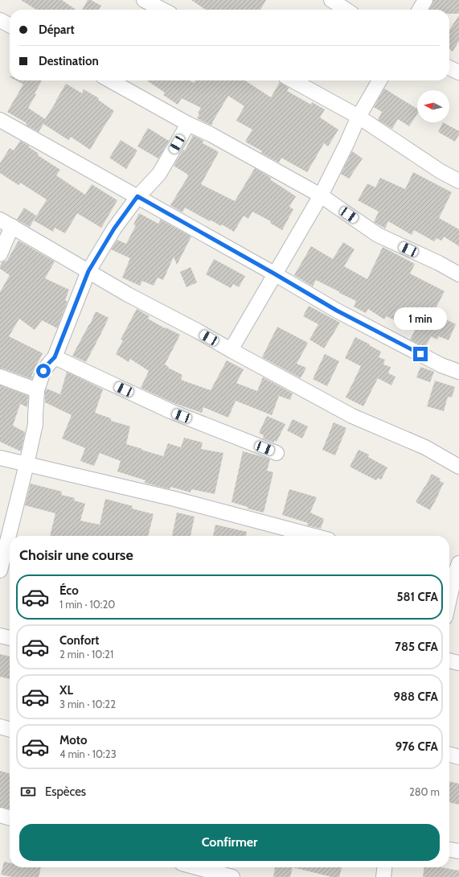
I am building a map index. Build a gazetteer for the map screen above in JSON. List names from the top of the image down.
{
  "north": "left",
  "page": {
    "banner": ["Départ", "Destination"],
    "bubble": "1 min",
    "heading": "Choisir une course",
    "list": [
      {
        "name": "Éco",
        "note": "1 min · 10:20",
        "value": "581 CFA"
      },
      {
        "name": "Confort",
        "note": "2 min · 10:21",
        "value": "785 CFA"
      },
      {
        "name": "XL",
        "note": "3 min · 10:22",
        "value": "988 CFA"
      },
      {
        "name": "Moto",
        "note": "4 min · 10:23",
        "value": "976 CFA"
      }
    ],
    "pay": ["Espèces", "280 m"],
    "buttons": "Confirmer"
  }
}
